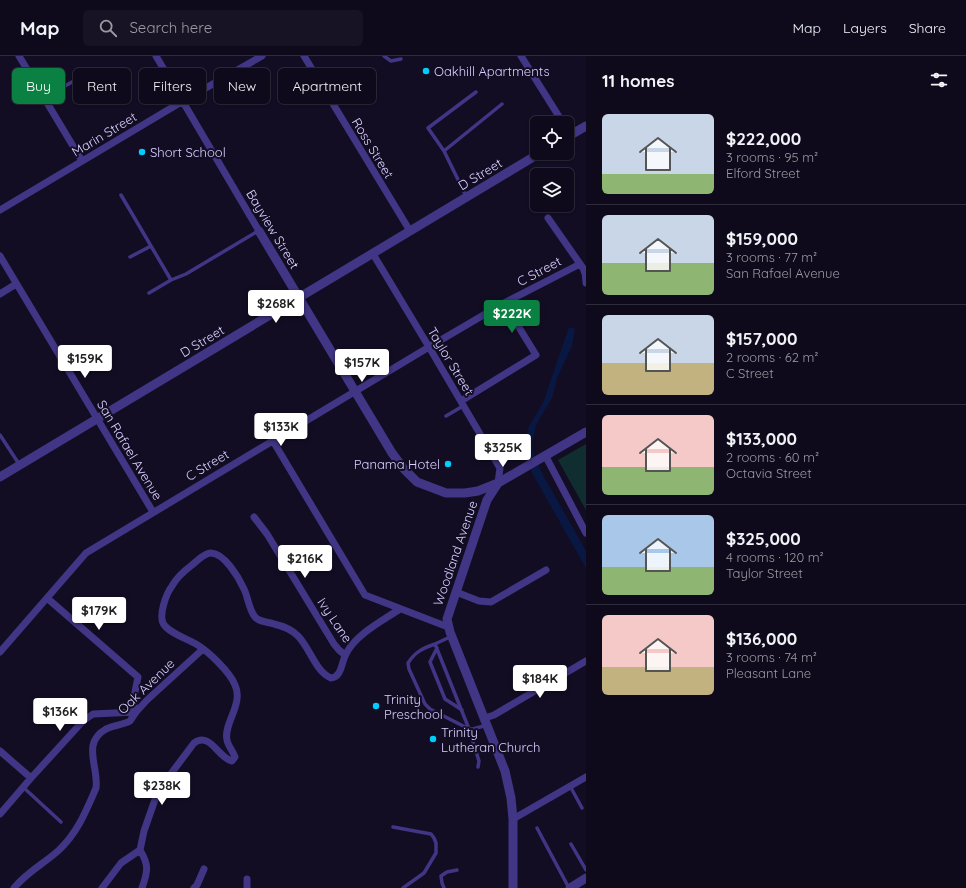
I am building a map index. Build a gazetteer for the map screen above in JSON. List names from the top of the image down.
{
  "streets": {
    "street": [
      "Marin Street",
      "Ross Street",
      "D Street",
      "Bayview Street",
      "C Street",
      "Taylor Street",
      "San Rafael Avenue",
      "Woodland Avenue",
      "Ivy Lane",
      "Oak Avenue"
    ]
  },
  "crossings": [
    ["Ross Street", "D Street"],
    ["D Street", "Bayview Street"],
    ["D Street", "Taylor Street"],
    ["D Street", "San Rafael Avenue"],
    ["Bayview Street", "C Street"],
    ["Bayview Street", "Taylor Street"],
    ["Bayview Street", "Woodland Avenue"],
    ["C Street", "Taylor Street"],
    ["C Street", "San Rafael Avenue"],
    ["Taylor Street", "Woodland Avenue"]
  ],
  "places": [
    "Oakhill Apartments",
    "Short School",
    "Panama Hotel",
    "Trinity Preschool",
    "Trinity Lutheran Church"
  ],
  "page": {
    "header": "Map",
    "search": "Search here",
    "nav": ["Map", "Layers", "Share"],
    "heading": "11 homes",
    "chip": [
      "Buy",
      "Rent",
      "Filters",
      "New",
      "Apartment"
    ],
    "list": [
      {
        "name": "$222,000",
        "note": "3 rooms · 95 m² · Elford Street"
      },
      {
        "name": "$159,000",
        "note": "3 rooms · 77 m² · San Rafael Avenue"
      },
      {
        "name": "$157,000",
        "note": "2 rooms · 62 m² · C Street"
      },
      {
        "name": "$133,000",
        "note": "2 rooms · 60 m² · Octavia Street"
      },
      {
        "name": "$325,000",
        "note": "4 rooms · 120 m² · Taylor Street"
      },
      {
        "name": "$136,000",
        "note": "3 rooms · 74 m² · Pleasant Lane"
      }
    ],
    "price": [
      "$268K",
      "$222K",
      "$159K",
      "$157K",
      "$133K",
      "$325K",
      "$216K",
      "$179K",
      "$184K",
      "$136K",
      "$238K"
    ]
  }
}
